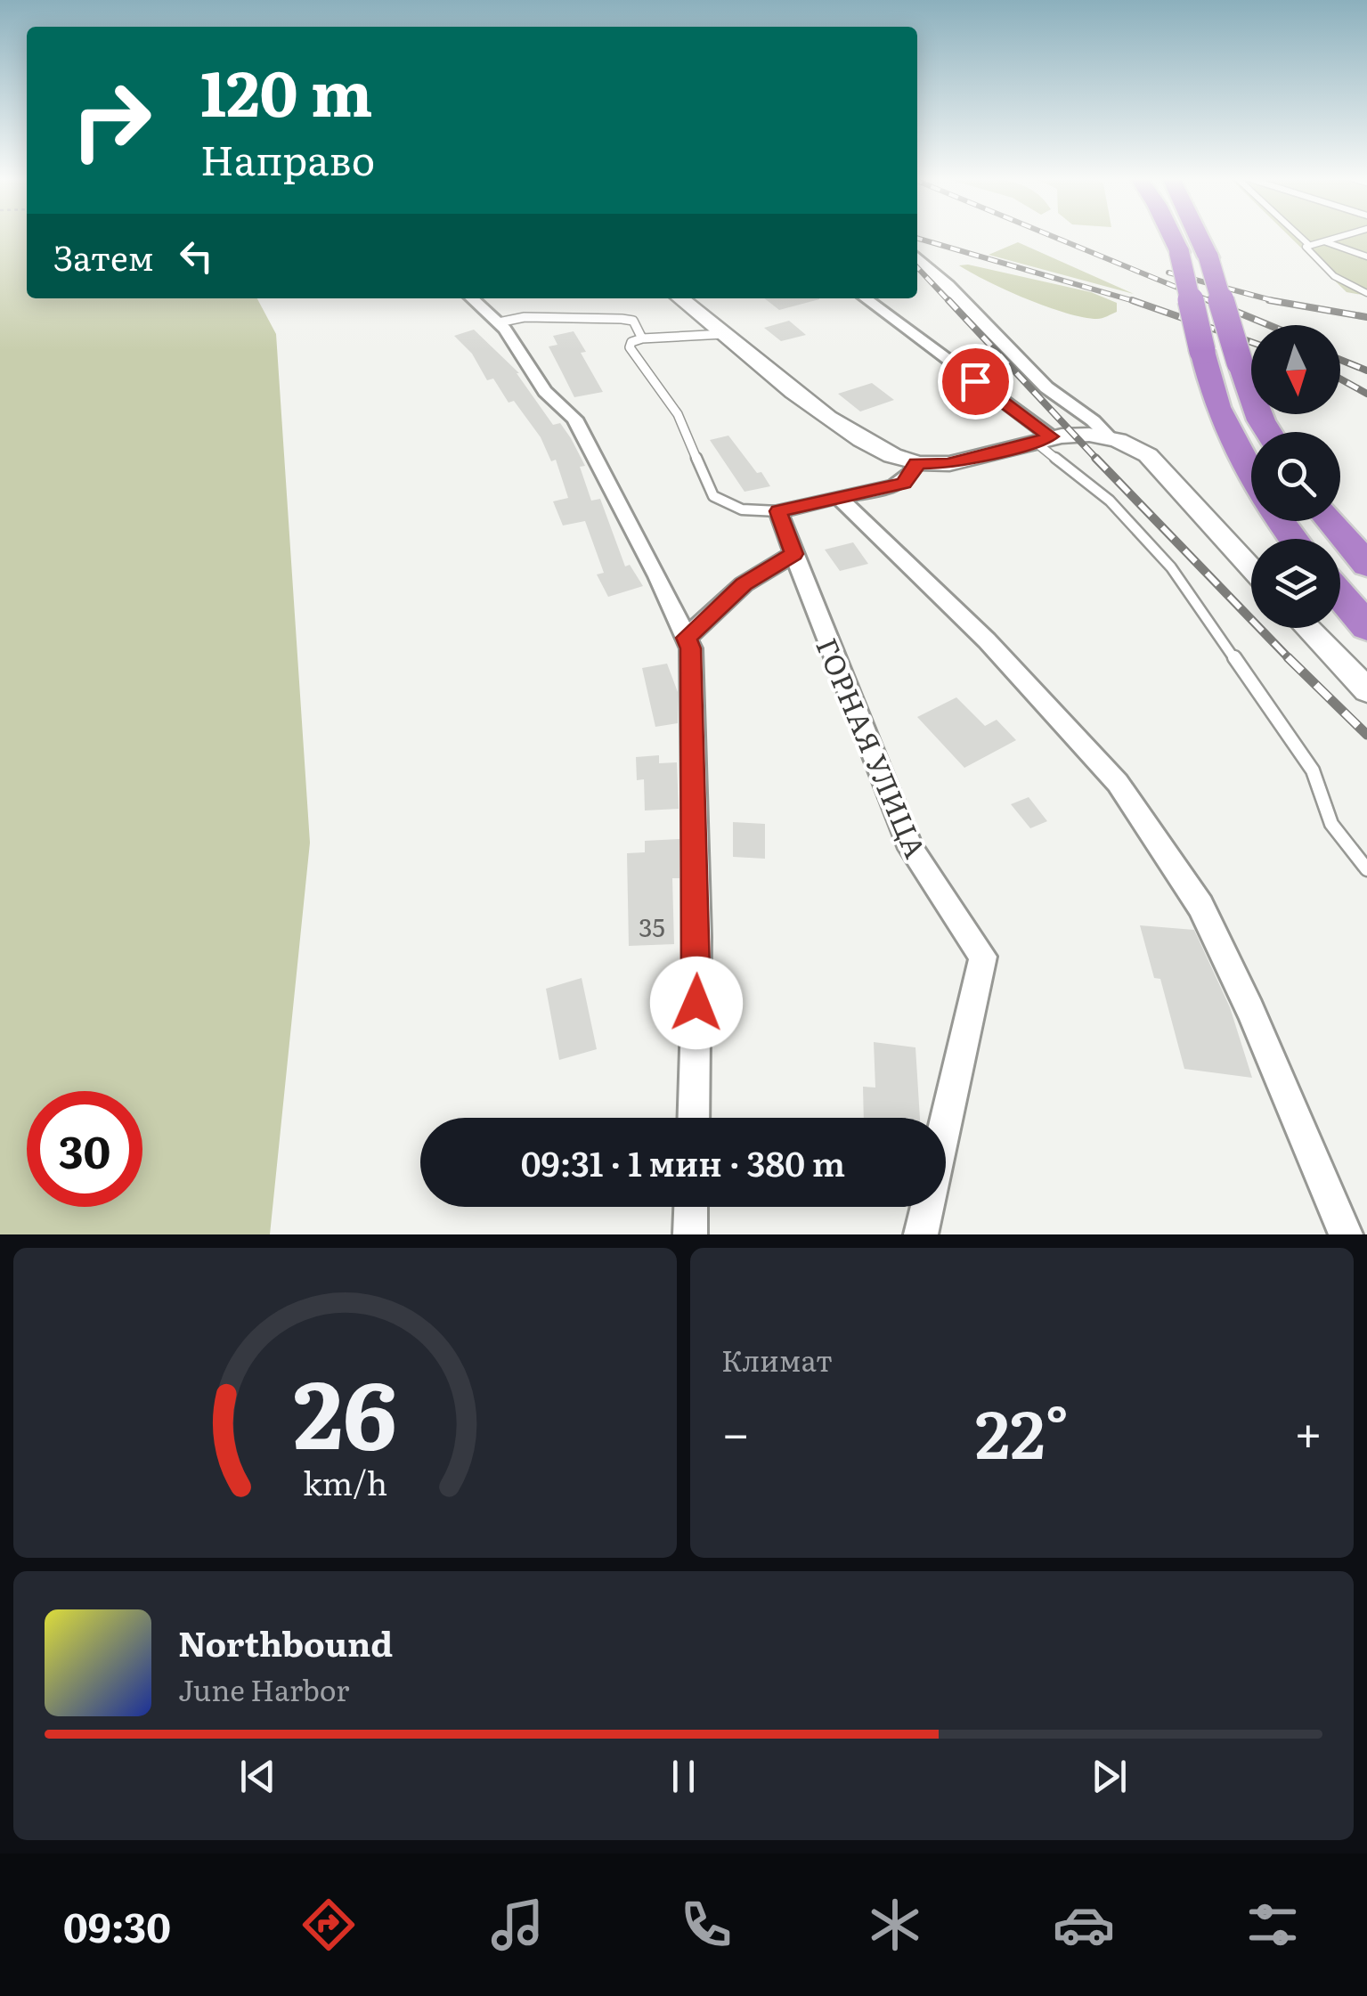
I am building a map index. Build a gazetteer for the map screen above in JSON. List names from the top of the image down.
{
  "streets": {
    "street": ["ГОРНАЯ УЛИЦА"]
  },
  "house_numbers": ["35"],
  "north": "bottom",
  "page": {
    "turn": ["120 m", "Направо"],
    "then": "Затем",
    "limit": "30",
    "trip": "09:31 · 1 мин · 380 m",
    "tile": "Климат",
    "heat": ["−", "22°", "+"],
    "song": ["Northbound", "June Harbor"],
    "tabs": "09:30",
    "gauge": ["26", "km/h"]
  }
}
